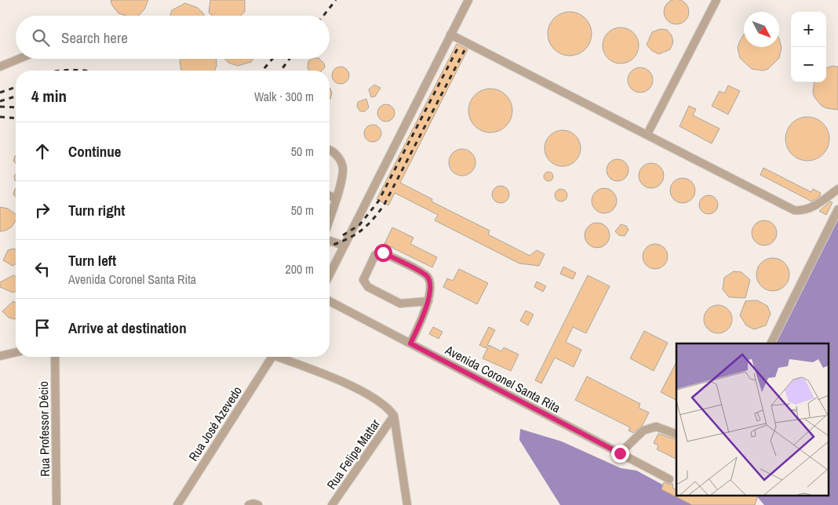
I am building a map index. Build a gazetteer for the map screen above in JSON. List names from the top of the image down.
{
  "streets": {
    "street": [
      "Avenida Coronel Santa Rita",
      "Rua José Azevedo",
      "Rua Professor Décio",
      "Rua Felipe Mattar"
    ]
  },
  "north": "bottom right",
  "page": {
    "map_buttons": ["+", "−"],
    "search": "Search here",
    "heading": ["4 min", "Walk · 300 m"],
    "list": [
      ["Continue", "50 m"],
      ["Turn right", "50 m"],
      ["Turn left", "Avenida Coronel Santa Rita", "200 m"],
      "Arrive at destination"
    ]
  }
}
